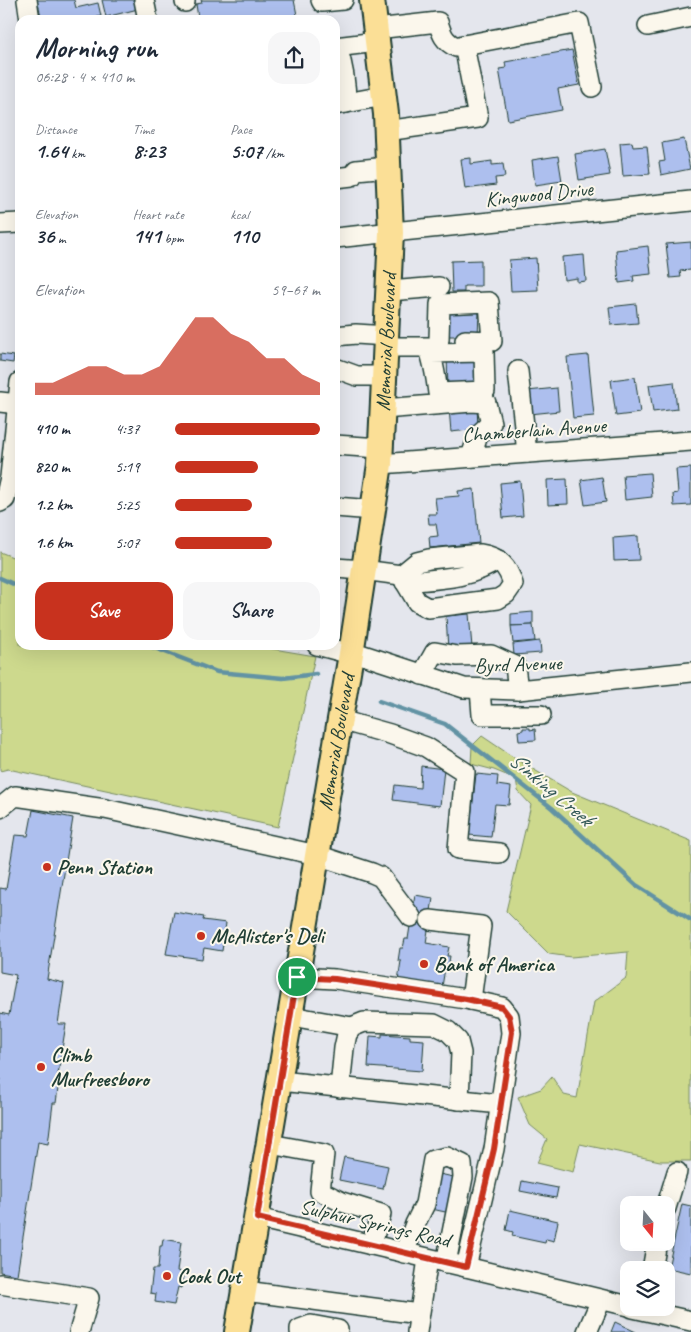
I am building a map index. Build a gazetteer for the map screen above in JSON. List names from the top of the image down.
{
  "streets": {
    "main road": ["Memorial Boulevard"],
    "street": [
      "Kingwood Drive",
      "Chamberlain Avenue",
      "Byrd Avenue",
      "Sulphur Springs Road"
    ]
  },
  "crossings": [
    ["Kingwood Drive", "Memorial Boulevard"],
    ["Memorial Boulevard", "Chamberlain Avenue"],
    ["Memorial Boulevard", "Byrd Avenue"],
    ["Memorial Boulevard", "Sulphur Springs Road"]
  ],
  "water": ["Sinking Creek"],
  "places": [
    "Penn Station",
    "McAlister's Deli",
    "Bank of America",
    "Climb Murfreesboro",
    "Cook Out"
  ],
  "north": "bottom",
  "page": {
    "heading": ["Morning run", "06:28 · 4 × 410 m"],
    "stats": [
      ["Distance", "1.64 km"],
      ["Time", "8:23"],
      ["Pace", "5:07 /km"],
      ["Elevation", "36 m"],
      ["Heart rate", "141 bpm"],
      ["kcal", "110"]
    ],
    "chart": ["Elevation", "59–67 m"],
    "list": [
      {
        "name": "410 m",
        "note": "4:37"
      },
      {
        "name": "820 m",
        "note": "5:19"
      },
      {
        "name": "1.2 km",
        "note": "5:25"
      },
      {
        "name": "1.6 km",
        "note": "5:07"
      }
    ],
    "buttons": ["Save", "Share"]
  }
}
